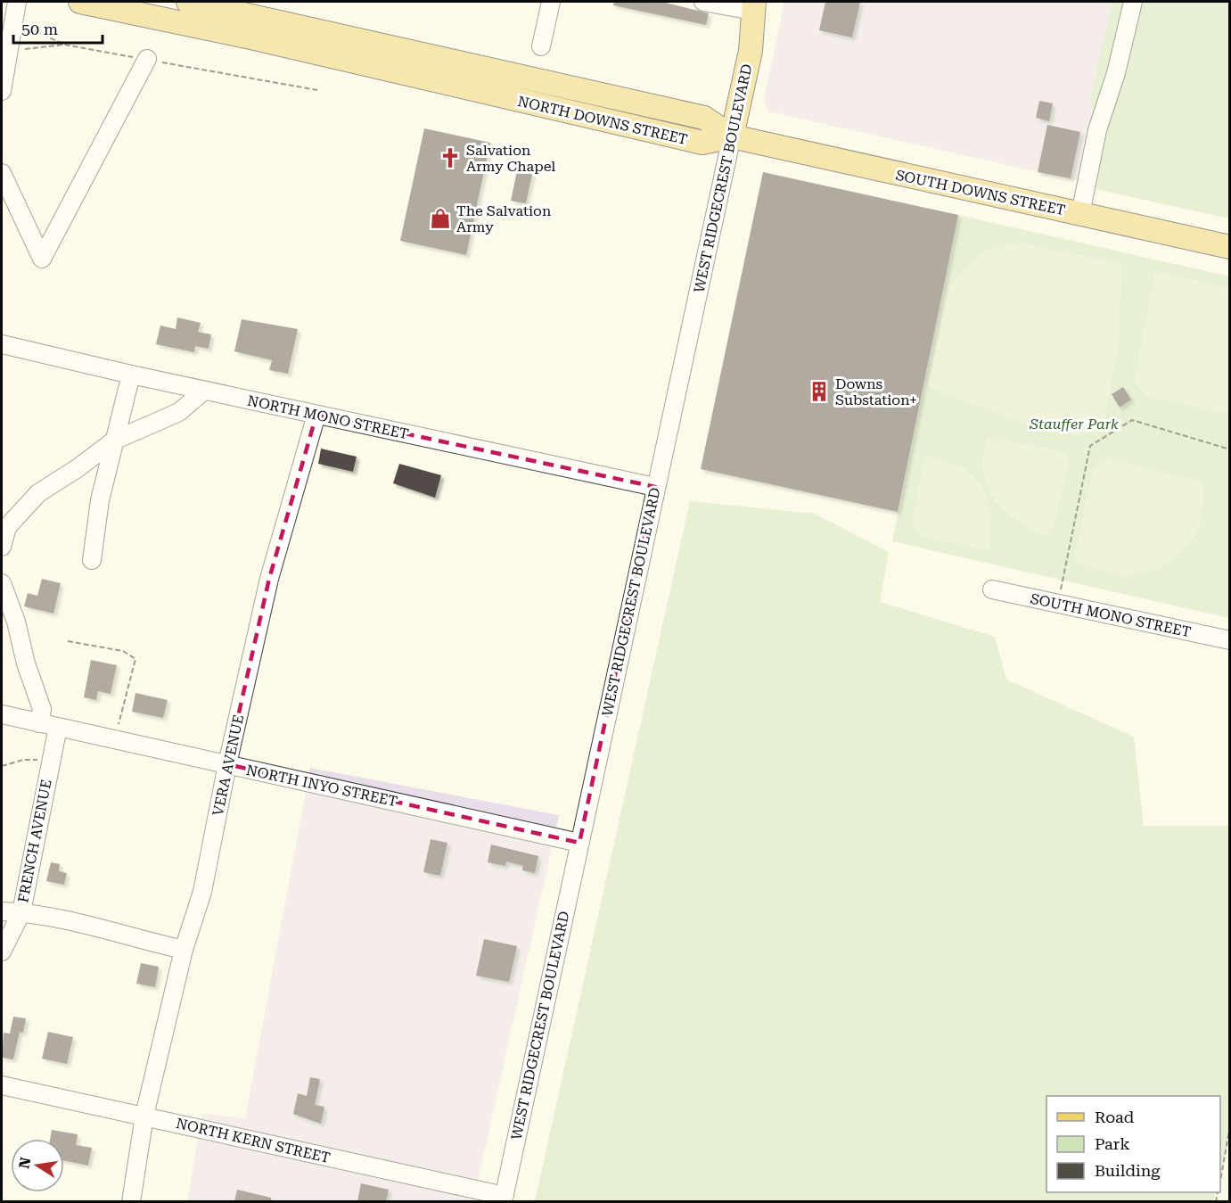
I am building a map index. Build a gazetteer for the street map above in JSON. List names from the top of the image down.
{
  "streets": {
    "main road": ["NORTH DOWNS STREET", "WEST RIDGECREST BOULEVARD", "SOUTH DOWNS STREET"],
    "street": [
      "NORTH MONO STREET",
      "SOUTH MONO STREET",
      "VERA AVENUE",
      "NORTH INYO STREET",
      "FRENCH AVENUE",
      "NORTH KERN STREET"
    ]
  },
  "crossings": [
    ["NORTH DOWNS STREET", "WEST RIDGECREST BOULEVARD"],
    ["NORTH DOWNS STREET", "SOUTH DOWNS STREET"],
    ["WEST RIDGECREST BOULEVARD", "SOUTH DOWNS STREET"],
    ["WEST RIDGECREST BOULEVARD", "NORTH MONO STREET"],
    ["WEST RIDGECREST BOULEVARD", "NORTH INYO STREET"],
    ["WEST RIDGECREST BOULEVARD", "NORTH KERN STREET"],
    ["NORTH MONO STREET", "VERA AVENUE"],
    ["VERA AVENUE", "NORTH INYO STREET"],
    ["VERA AVENUE", "NORTH KERN STREET"],
    ["NORTH INYO STREET", "FRENCH AVENUE"]
  ],
  "parks": ["Stauffer Park"],
  "places": {
    "church": ["Salvation Army Chapel"],
    "shop": ["The Salvation Army"],
    "building": ["Downs Substation+"]
  },
  "legend": ["Road", "Park", "Building"],
  "scale_bar": "50 m",
  "north": "left"
}
